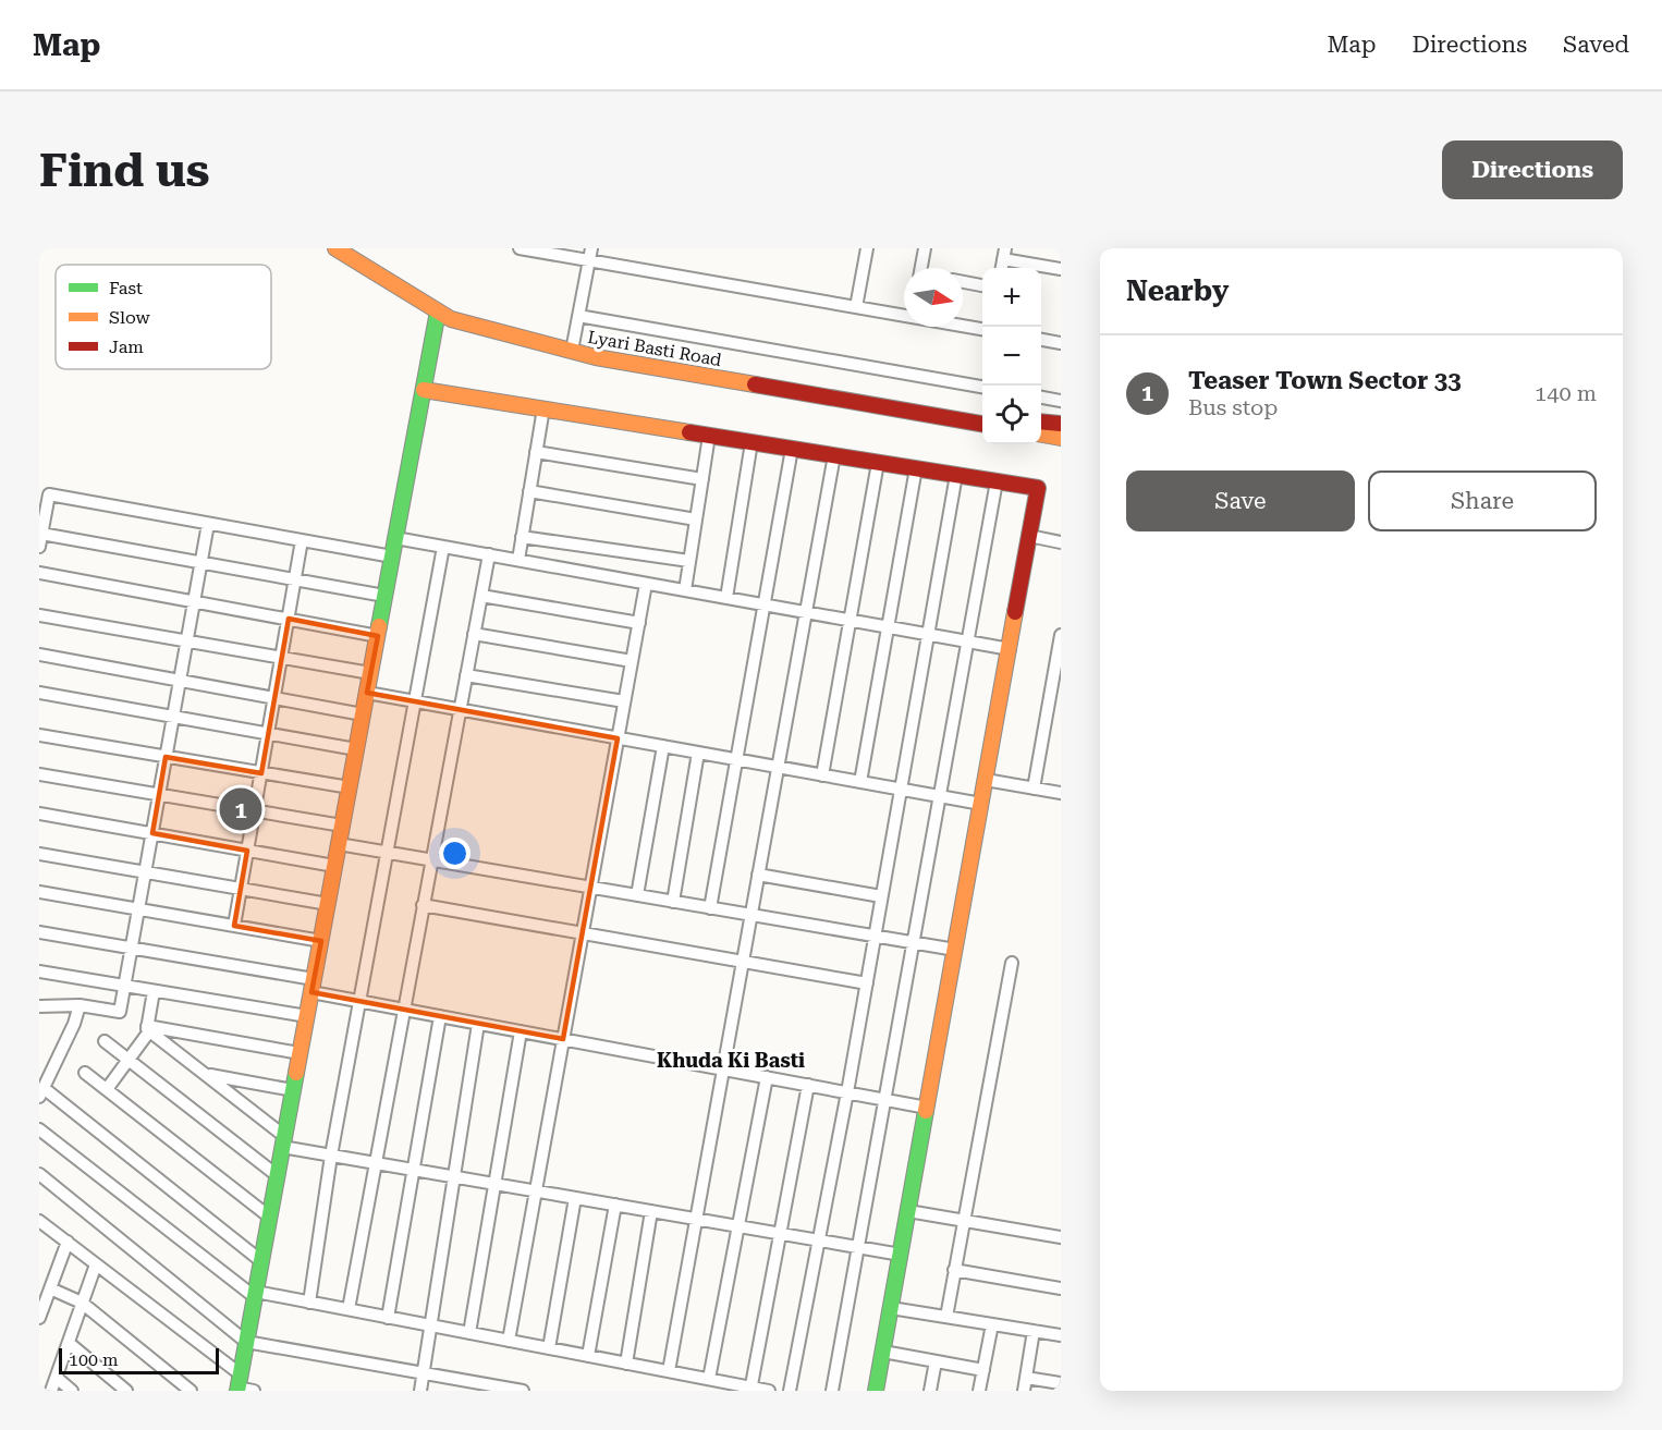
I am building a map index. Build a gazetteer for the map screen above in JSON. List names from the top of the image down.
{
  "streets": {
    "street": ["Lyari Basti Road"]
  },
  "districts": ["Khuda Ki Basti"],
  "legend": ["Fast", "Slow", "Jam"],
  "scale_bar": "100 m",
  "north": "right",
  "page": {
    "header": "Map",
    "nav": ["Map", "Directions", "Saved"],
    "buttons": [
      "Directions",
      ["Save", "Share"]
    ],
    "title": "Find us",
    "heading": "Nearby",
    "map_buttons": ["+", "−"],
    "list": [
      {
        "mark": "1",
        "name": "Teaser Town Sector 33",
        "note": "Bus stop",
        "value": "140 m"
      }
    ],
    "pins": "1",
    "scale": "100 m"
  }
}
